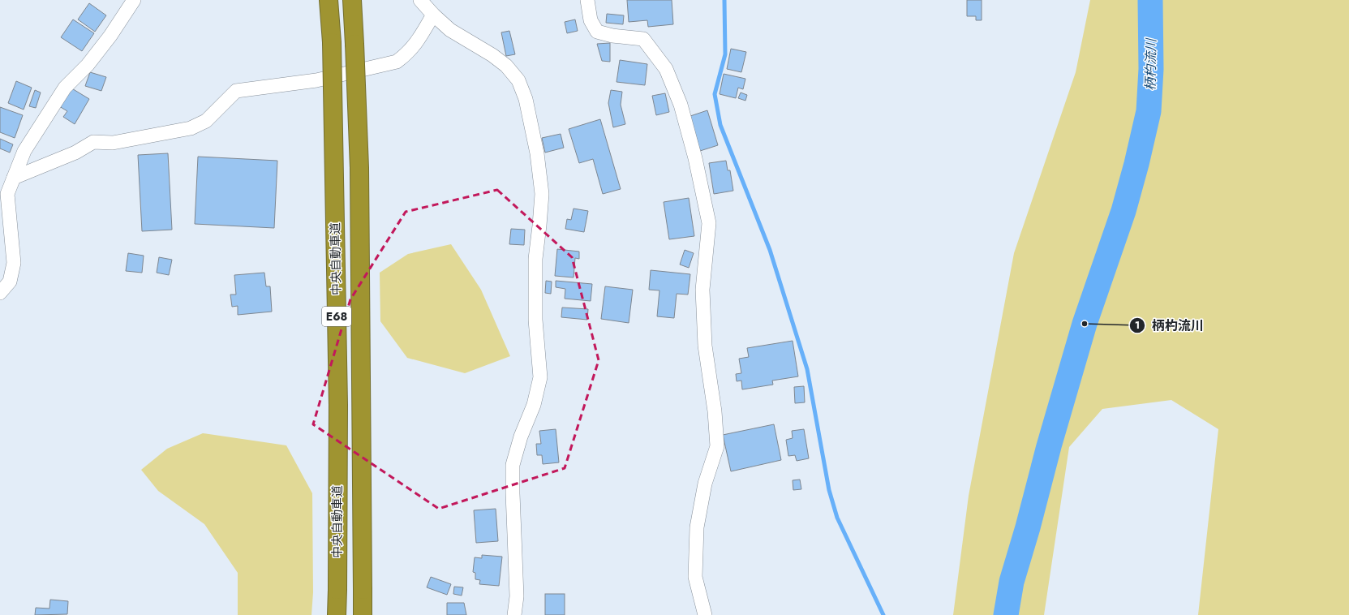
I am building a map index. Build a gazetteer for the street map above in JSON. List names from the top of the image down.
{
  "streets": {
    "highway": ["中央自動車道", "E68"]
  },
  "water": ["柄杓流川"],
  "places": ["柄杓流川"]
}
